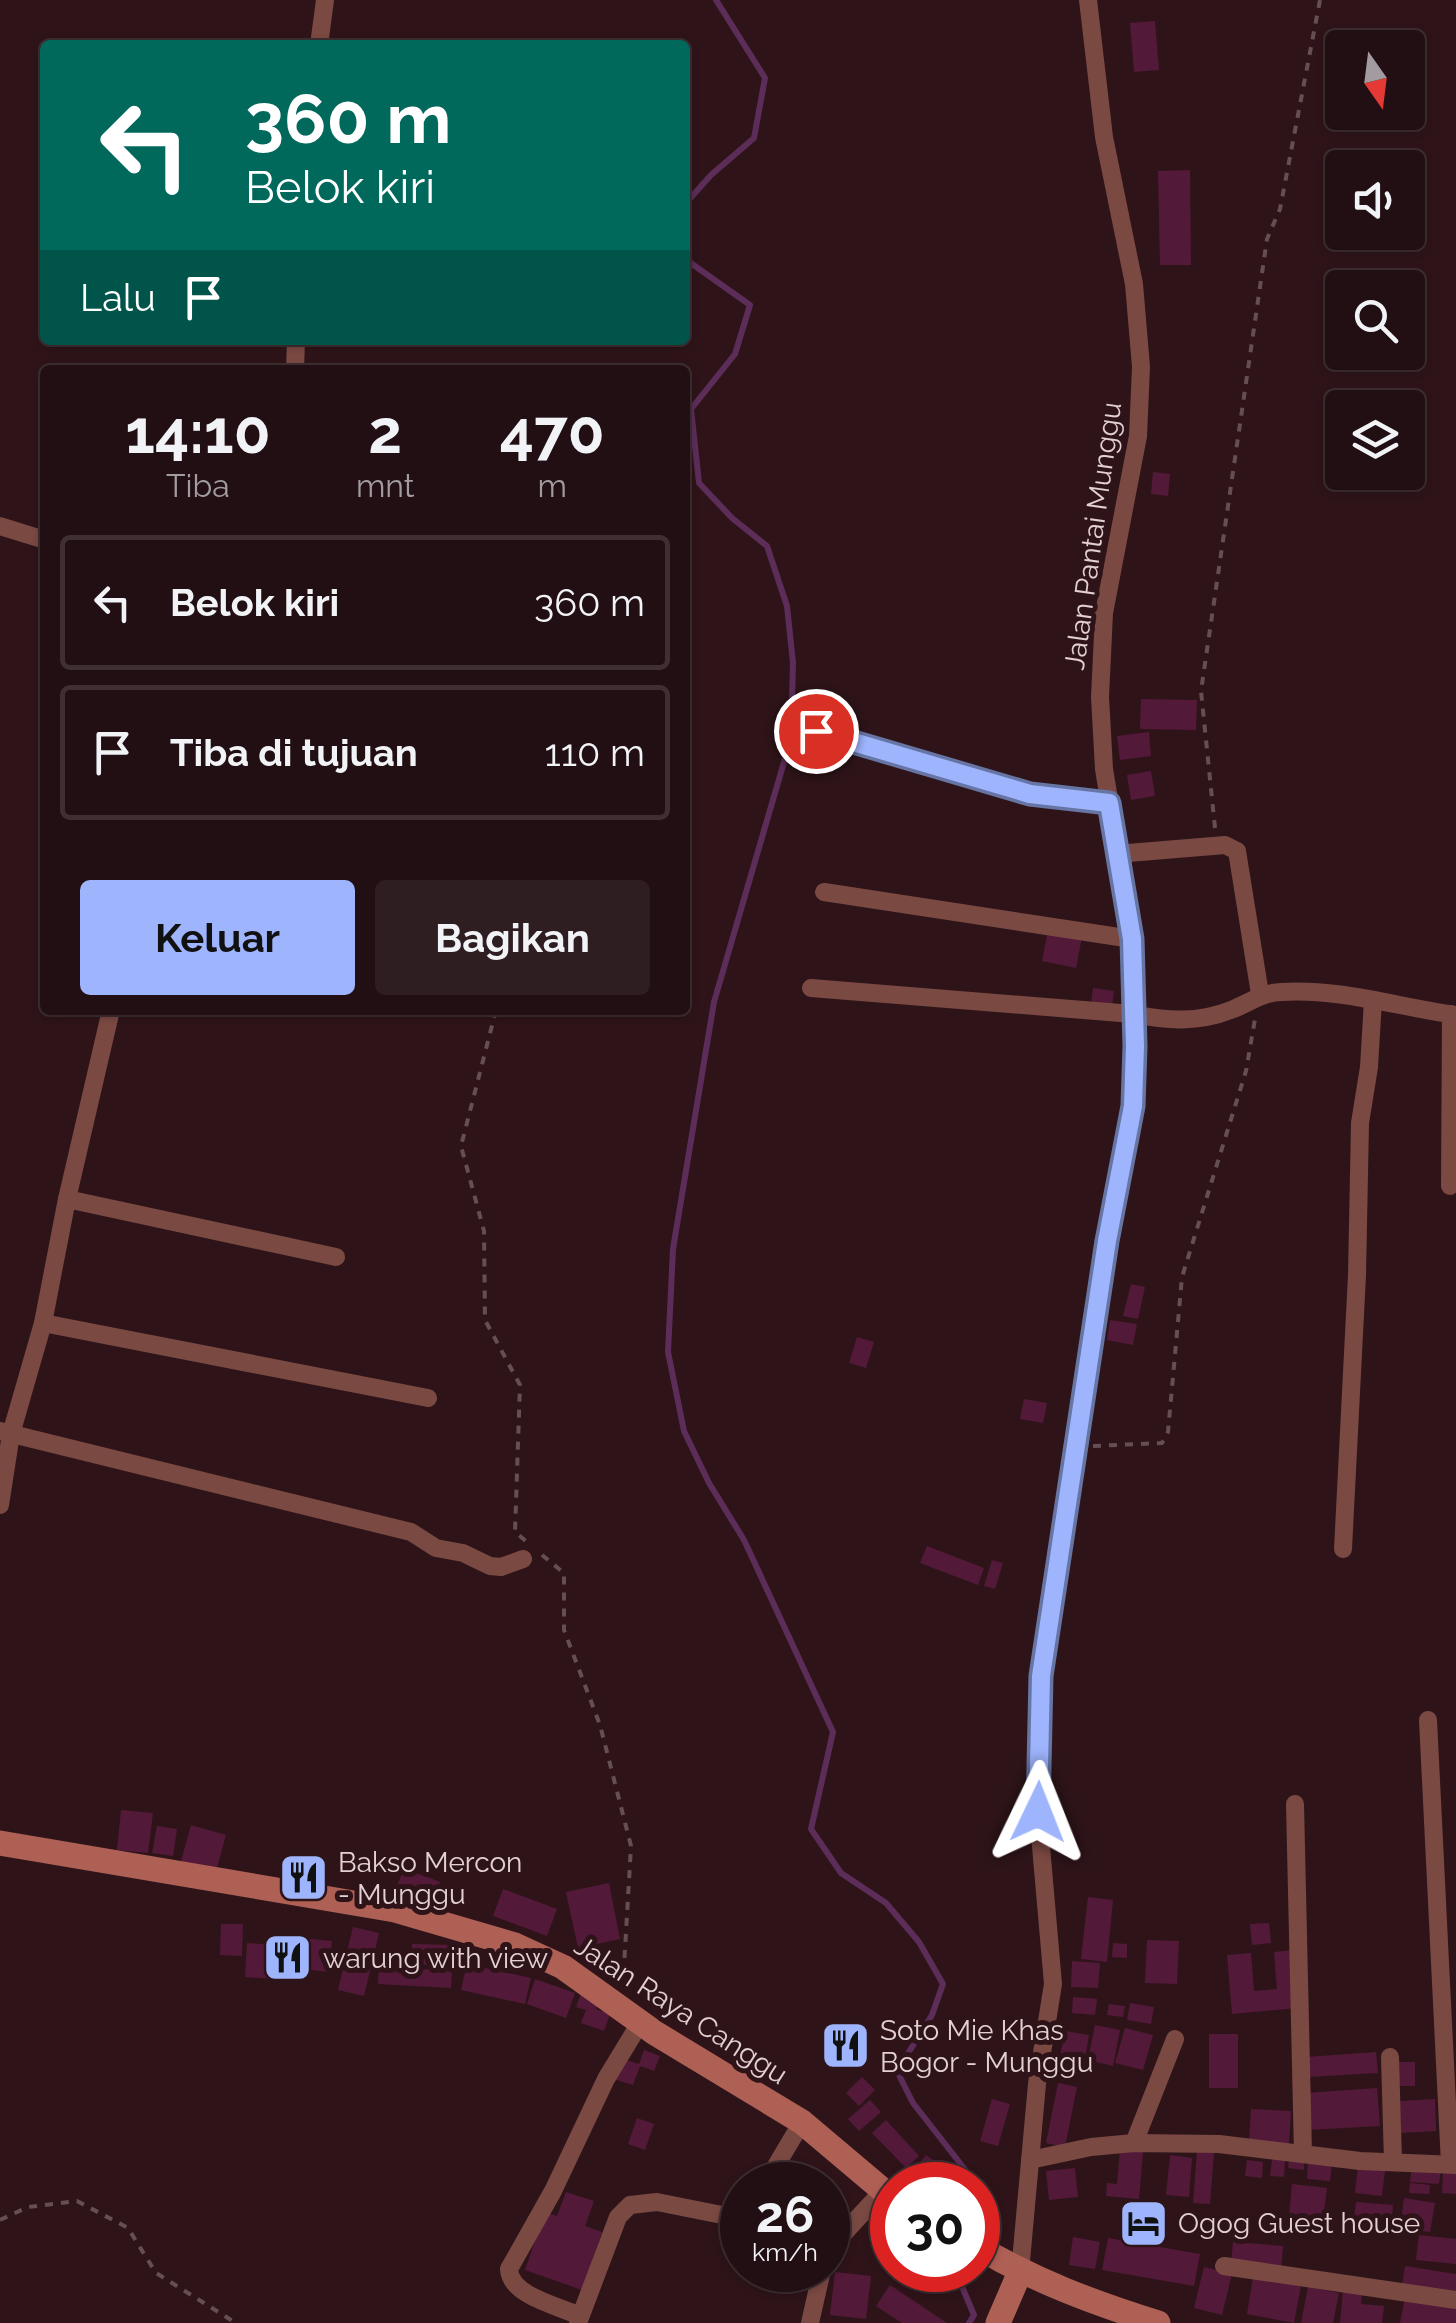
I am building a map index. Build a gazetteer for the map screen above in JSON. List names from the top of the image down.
{
  "streets": {
    "main road": ["Jalan Raya Canggu"],
    "street": ["Jalan Pantai Munggu"]
  },
  "places": {
    "restaurant": ["Bakso Mercon - Munggu", "warung with view", "Soto Mie Khas Bogor - Munggu"],
    "hotel": ["Ogog Guest house"]
  },
  "north": "bottom",
  "page": {
    "turn": ["360 m", "Belok kiri"],
    "then": "Lalu",
    "eta": [
      "14:10",
      "Tiba",
      "2",
      "mnt",
      "470",
      "m"
    ],
    "list": [
      {
        "name": "Belok kiri",
        "value": "360 m"
      },
      {
        "name": "Tiba di tujuan",
        "value": "110 m"
      }
    ],
    "buttons": ["Keluar", "Bagikan"],
    "speed": "26 km/h",
    "limit": "30"
  }
}
